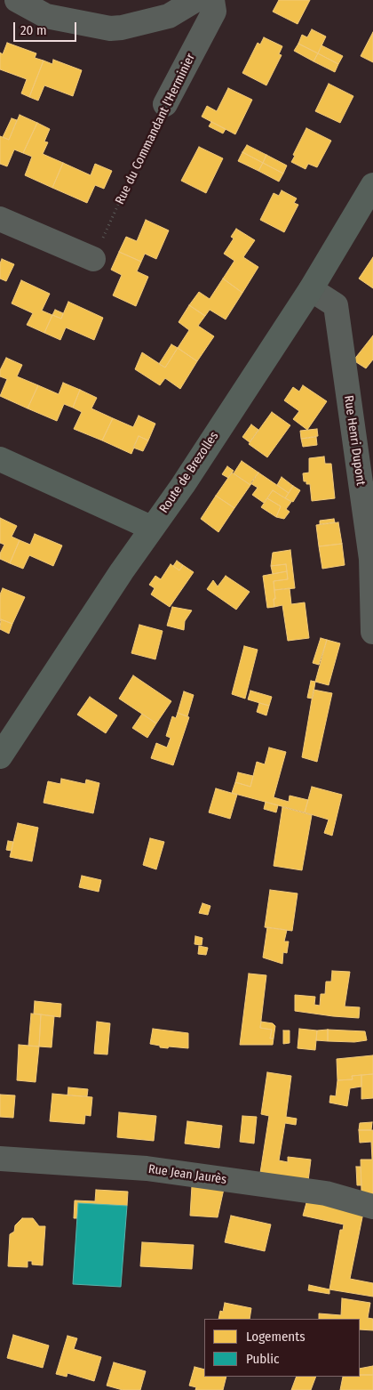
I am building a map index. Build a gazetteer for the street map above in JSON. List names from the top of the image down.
{
  "streets": {
    "main road": ["Route de Brezolles"],
    "street": ["Rue du Commandant l'Herminier", "Rue Henri Dupont", "Rue Jean Jaurès"]
  },
  "crossings": [
    ["Rue Henri Dupont", "Route de Brezolles"]
  ],
  "legend": ["Logements", "Public"],
  "scale_bar": "20 m"
}
